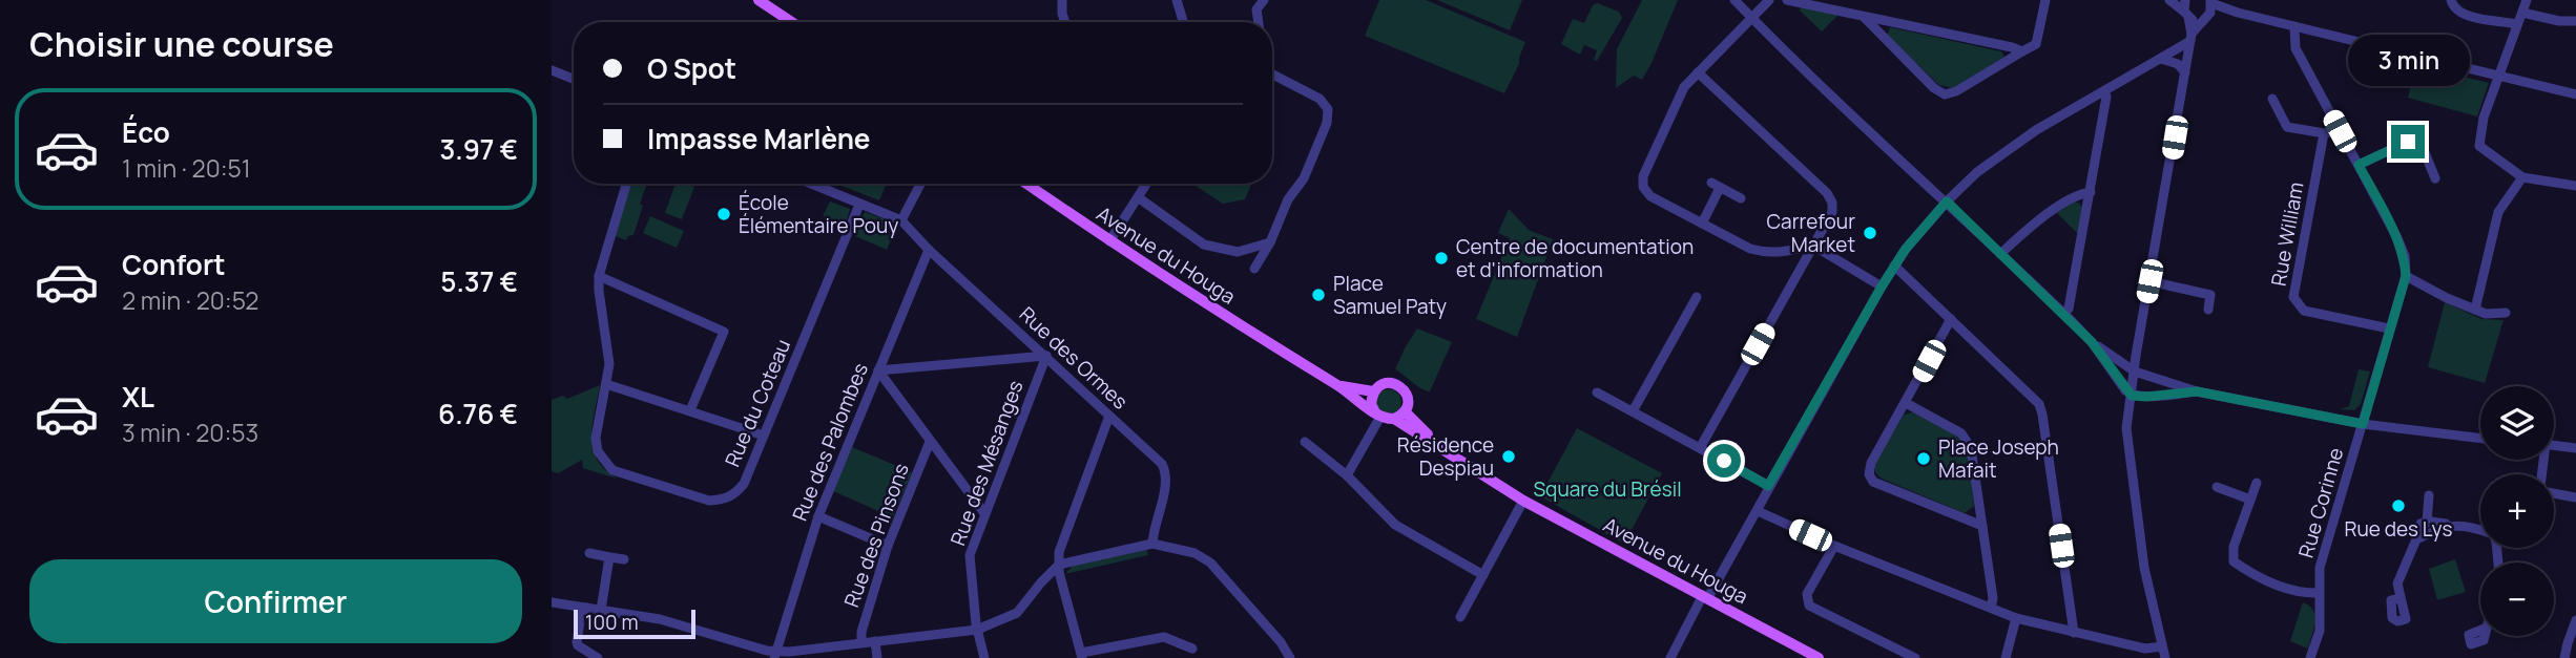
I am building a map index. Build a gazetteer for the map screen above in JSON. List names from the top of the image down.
{
  "streets": {
    "main road": ["Avenue du Houga"],
    "street": [
      "Rue William",
      "Rue des Ormes",
      "Rue du Coteau",
      "Rue des Palombes",
      "Rue des Mésanges",
      "Rue Corinne",
      "Rue des Pinsons"
    ]
  },
  "crossings": [
    ["Rue William", "Rue Corinne"],
    ["Rue des Ormes", "Rue des Palombes"],
    ["Rue des Ormes", "Rue des Mésanges"]
  ],
  "parks": ["Square du Brésil"],
  "places": [
    "École Élémentaire Pouy",
    "Carrefour Market",
    "Centre de documentation et d'information",
    "Place Samuel Paty",
    "Résidence Despiau",
    "Place Joseph Mafait",
    "Rue des Lys"
  ],
  "scale_bar": "100 m",
  "page": {
    "heading": "Choisir une course",
    "banner": ["O Spot", "Impasse Marlène"],
    "bubble": "3 min",
    "list": [
      {
        "name": "Éco",
        "note": "1 min · 20:51",
        "value": "3.97 €"
      },
      {
        "name": "Confort",
        "note": "2 min · 20:52",
        "value": "5.37 €"
      },
      {
        "name": "XL",
        "note": "3 min · 20:53",
        "value": "6.76 €"
      }
    ],
    "map_buttons": ["+", "−"],
    "buttons": "Confirmer",
    "scale": "100 m"
  }
}
